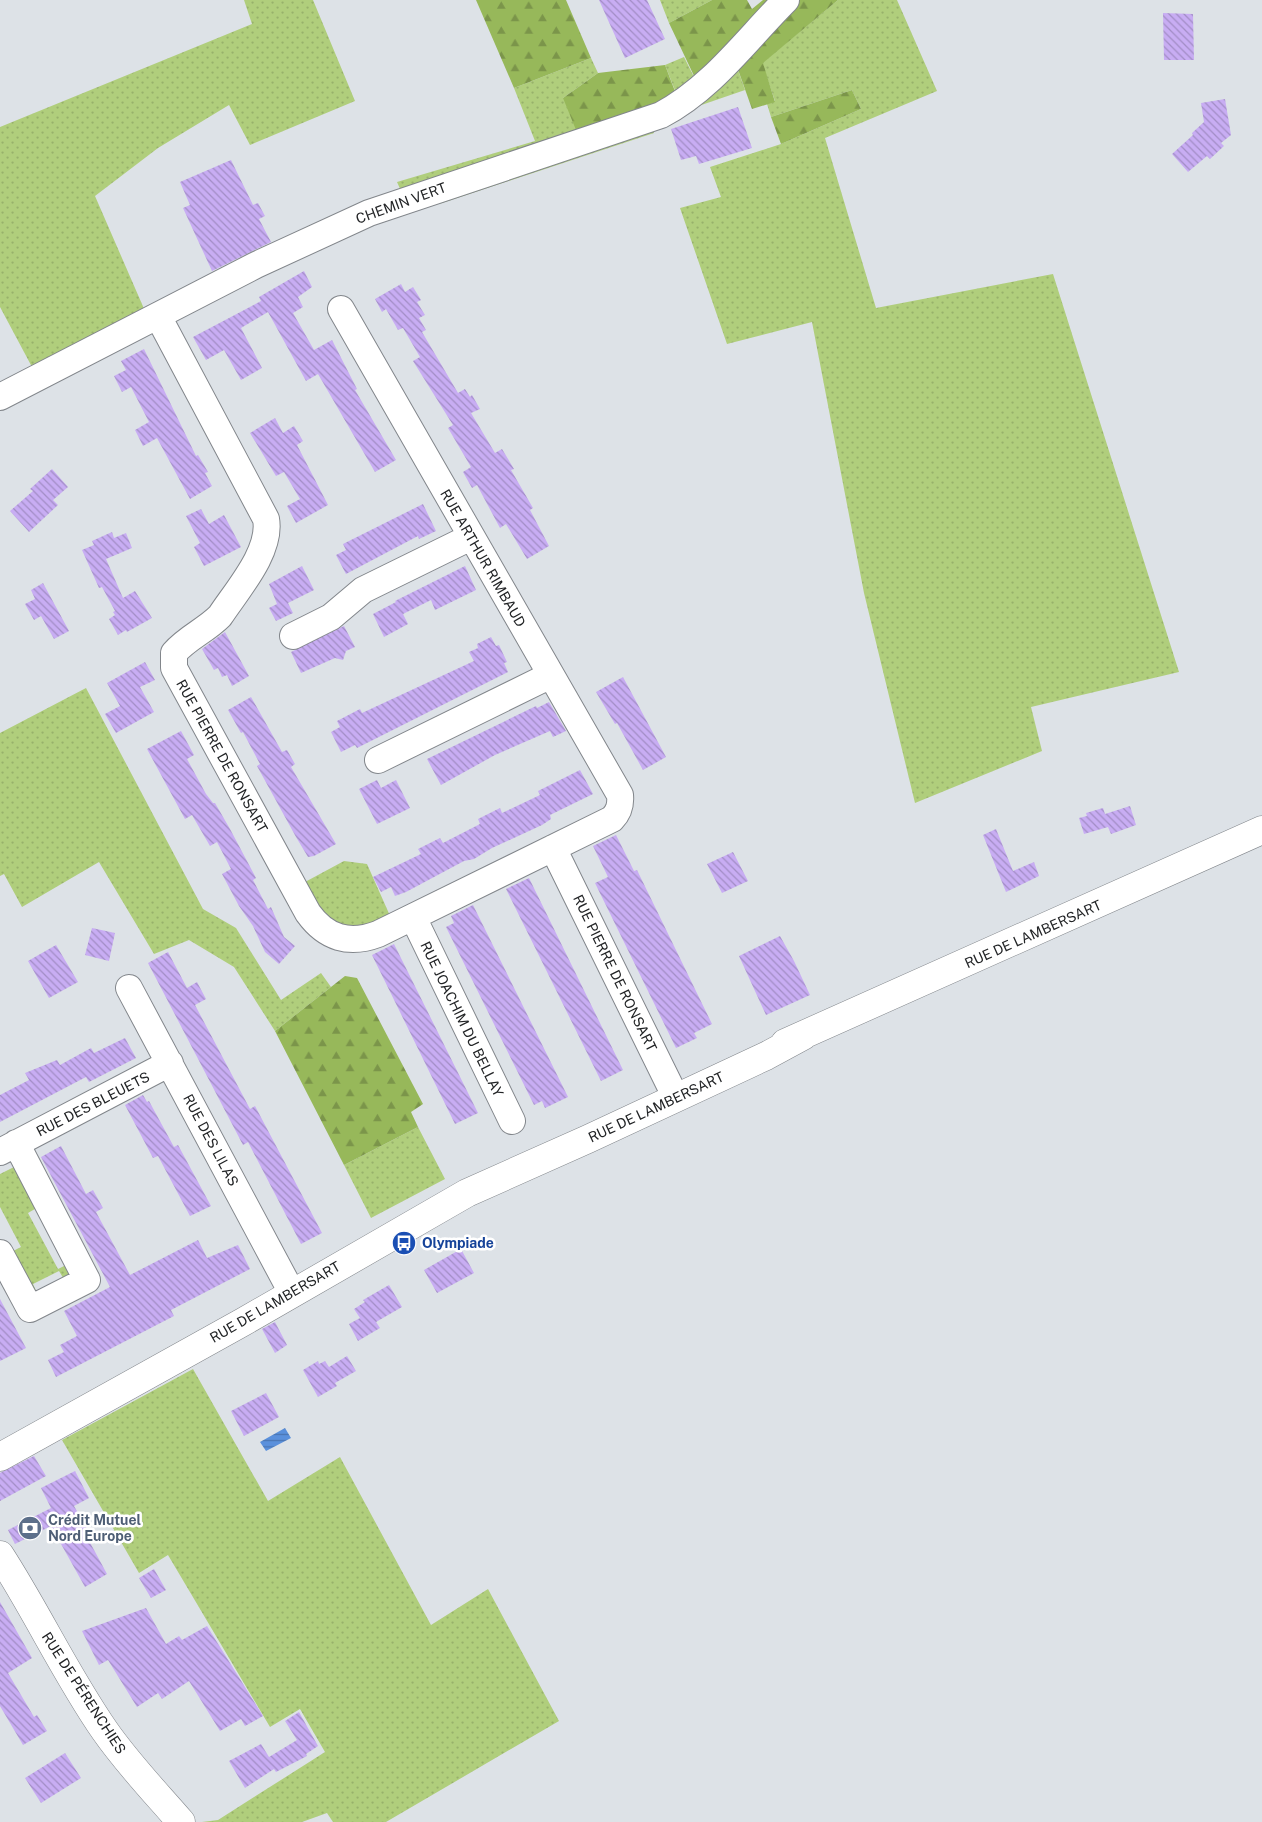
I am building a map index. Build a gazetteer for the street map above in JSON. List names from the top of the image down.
{
  "streets": {
    "main road": ["RUE DE LAMBERSART", "RUE DE PÉRENCHIES"],
    "street": [
      "CHEMIN VERT",
      "RUE ARTHUR RIMBAUD",
      "RUE PIERRE DE RONSART",
      "RUE JOACHIM DU BELLAY",
      "RUE DES BLEUETS",
      "RUE DES LILAS"
    ]
  },
  "crossings": [
    ["CHEMIN VERT", "RUE PIERRE DE RONSART"],
    ["RUE ARTHUR RIMBAUD", "RUE PIERRE DE RONSART"],
    ["RUE PIERRE DE RONSART", "RUE DE LAMBERSART"],
    ["RUE PIERRE DE RONSART", "RUE JOACHIM DU BELLAY"],
    ["RUE DE LAMBERSART", "RUE DES LILAS"],
    ["RUE DES BLEUETS", "RUE DES LILAS"]
  ],
  "places": {
    "bus stop": ["Olympiade"],
    "bank": ["Crédit Mutuel Nord Europe"]
  }
}
